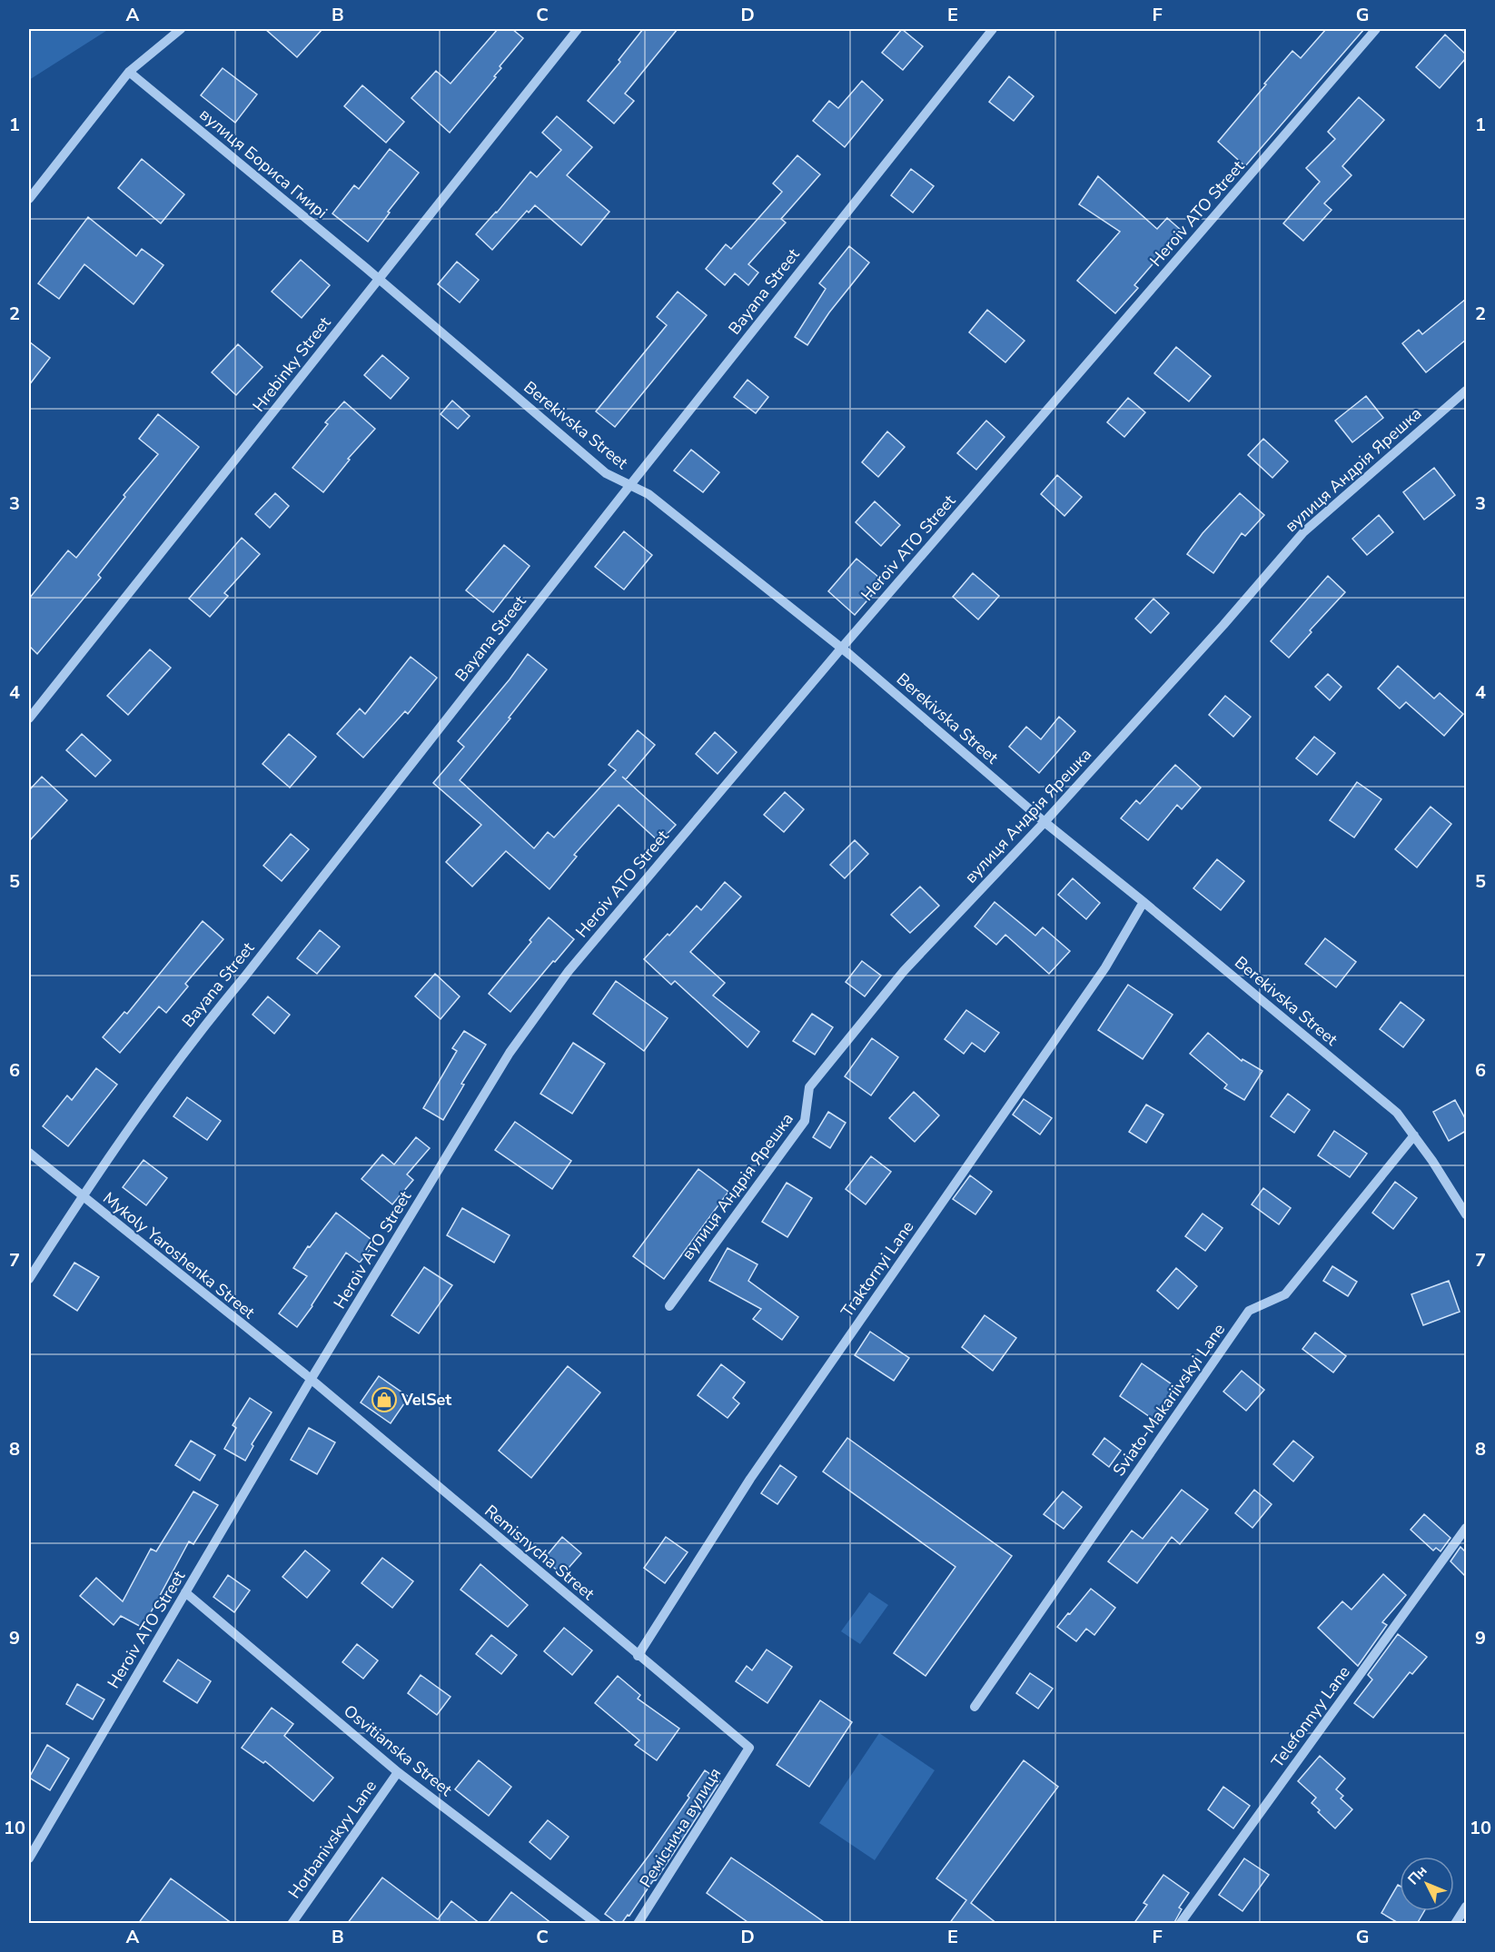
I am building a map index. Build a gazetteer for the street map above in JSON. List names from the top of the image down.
{
  "streets": {
    "street": [
      "вулиця Бориса Гмирі",
      "Heroiv ATO Street",
      "Bayana Street",
      "Hrebinky Street",
      "Berekivska Street",
      "вулиця Андрія Ярешка",
      "Mykoly Yaroshenka Street",
      "Traktornyi Lane",
      "Sviato-Makariivskyi Lane",
      "Remisnycha Street",
      "Telefonnyy Lane",
      "Osvitianska Street",
      "Реміснича вулиця",
      "Horbanivskyy Lane"
    ]
  },
  "crossings": [
    ["вулиця Бориса Гмирі", "Hrebinky Street"],
    ["вулиця Бориса Гмирі", "Berekivska Street"],
    ["Heroiv ATO Street", "Berekivska Street"],
    ["Heroiv ATO Street", "Mykoly Yaroshenka Street"],
    ["Heroiv ATO Street", "Remisnycha Street"],
    ["Heroiv ATO Street", "Osvitianska Street"],
    ["Bayana Street", "Berekivska Street"],
    ["Bayana Street", "Mykoly Yaroshenka Street"],
    ["Hrebinky Street", "Berekivska Street"],
    ["Berekivska Street", "вулиця Андрія Ярешка"],
    ["Berekivska Street", "Traktornyi Lane"],
    ["Berekivska Street", "Sviato-Makariivskyi Lane"],
    ["Mykoly Yaroshenka Street", "Remisnycha Street"],
    ["Traktornyi Lane", "Remisnycha Street"],
    ["Traktornyi Lane", "Реміснича вулиця"],
    ["Remisnycha Street", "Реміснича вулиця"],
    ["Osvitianska Street", "Horbanivskyy Lane"]
  ],
  "places": {
    "shop": ["VelSet"]
  },
  "north": "top left",
  "grid": {
    "columns": [
      "A",
      "B",
      "C",
      "D",
      "E",
      "F",
      "G"
    ],
    "rows": [
      "1",
      "2",
      "3",
      "4",
      "5",
      "6",
      "7",
      "8",
      "9",
      "10"
    ]
  }
}
